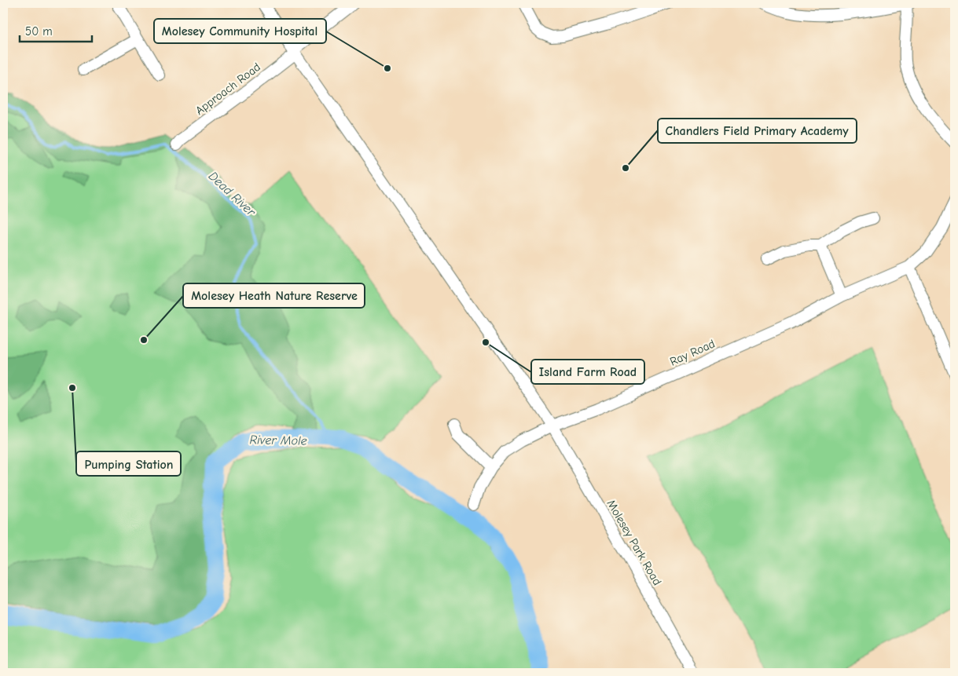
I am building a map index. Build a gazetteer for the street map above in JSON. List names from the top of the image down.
{
  "streets": {
    "street": ["Approach Road", "Ray Road", "Molesey Park Road"]
  },
  "crossings": [
    ["Approach Road", "Molesey Park Road"],
    ["Ray Road", "Molesey Park Road"]
  ],
  "water": ["Dead River", "River Mole"],
  "places": [
    "Molesey Community Hospital",
    "Chandlers Field Primary Academy",
    "Molesey Heath Nature Reserve",
    "Island Farm Road",
    "Pumping Station"
  ],
  "scale_bar": "50 m"
}
